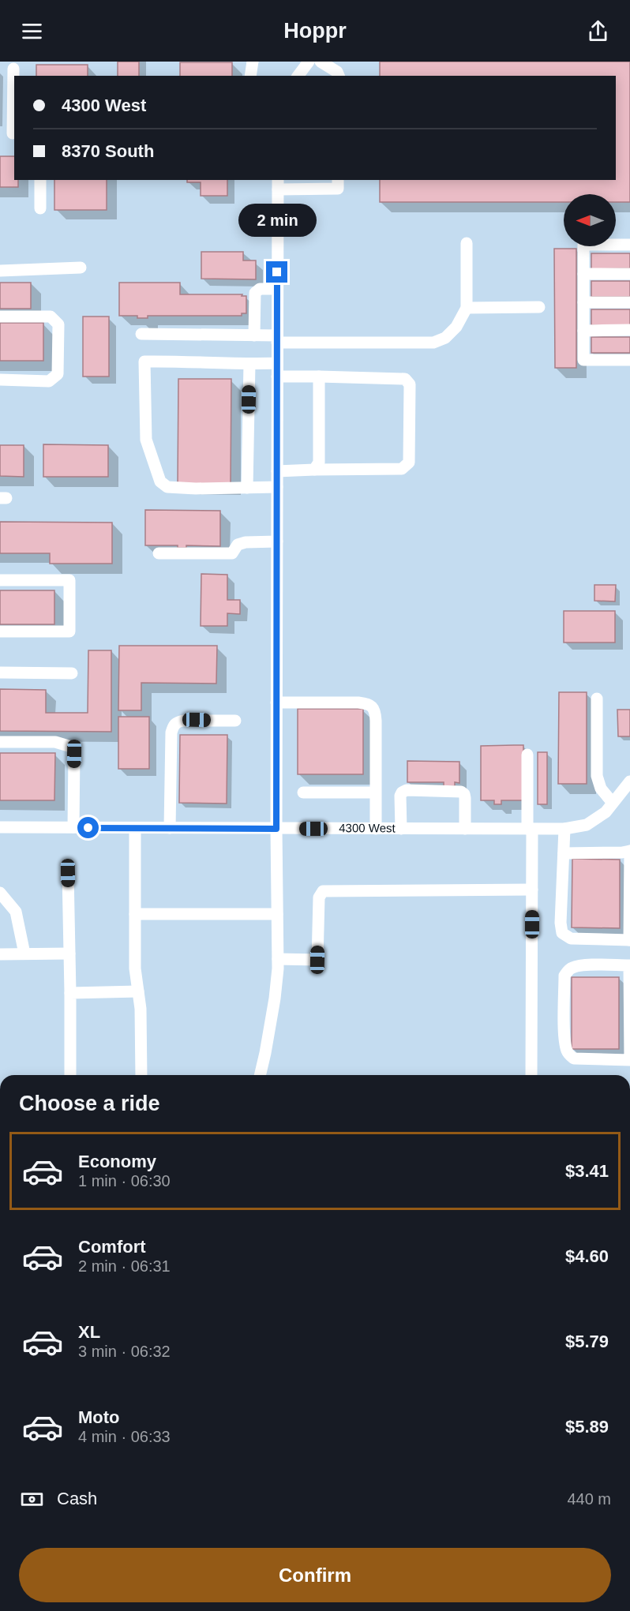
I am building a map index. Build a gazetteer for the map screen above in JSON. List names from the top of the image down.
{
  "streets": {
    "street": ["4300 West"]
  },
  "north": "left",
  "page": {
    "header": "Hoppr",
    "banner": ["4300 West", "8370 South"],
    "bubble": "2 min",
    "heading": "Choose a ride",
    "list": [
      {
        "name": "Economy",
        "note": "1 min · 06:30",
        "value": "$3.41"
      },
      {
        "name": "Comfort",
        "note": "2 min · 06:31",
        "value": "$4.60"
      },
      {
        "name": "XL",
        "note": "3 min · 06:32",
        "value": "$5.79"
      },
      {
        "name": "Moto",
        "note": "4 min · 06:33",
        "value": "$5.89"
      }
    ],
    "pay": ["Cash", "440 m"],
    "buttons": "Confirm"
  }
}
